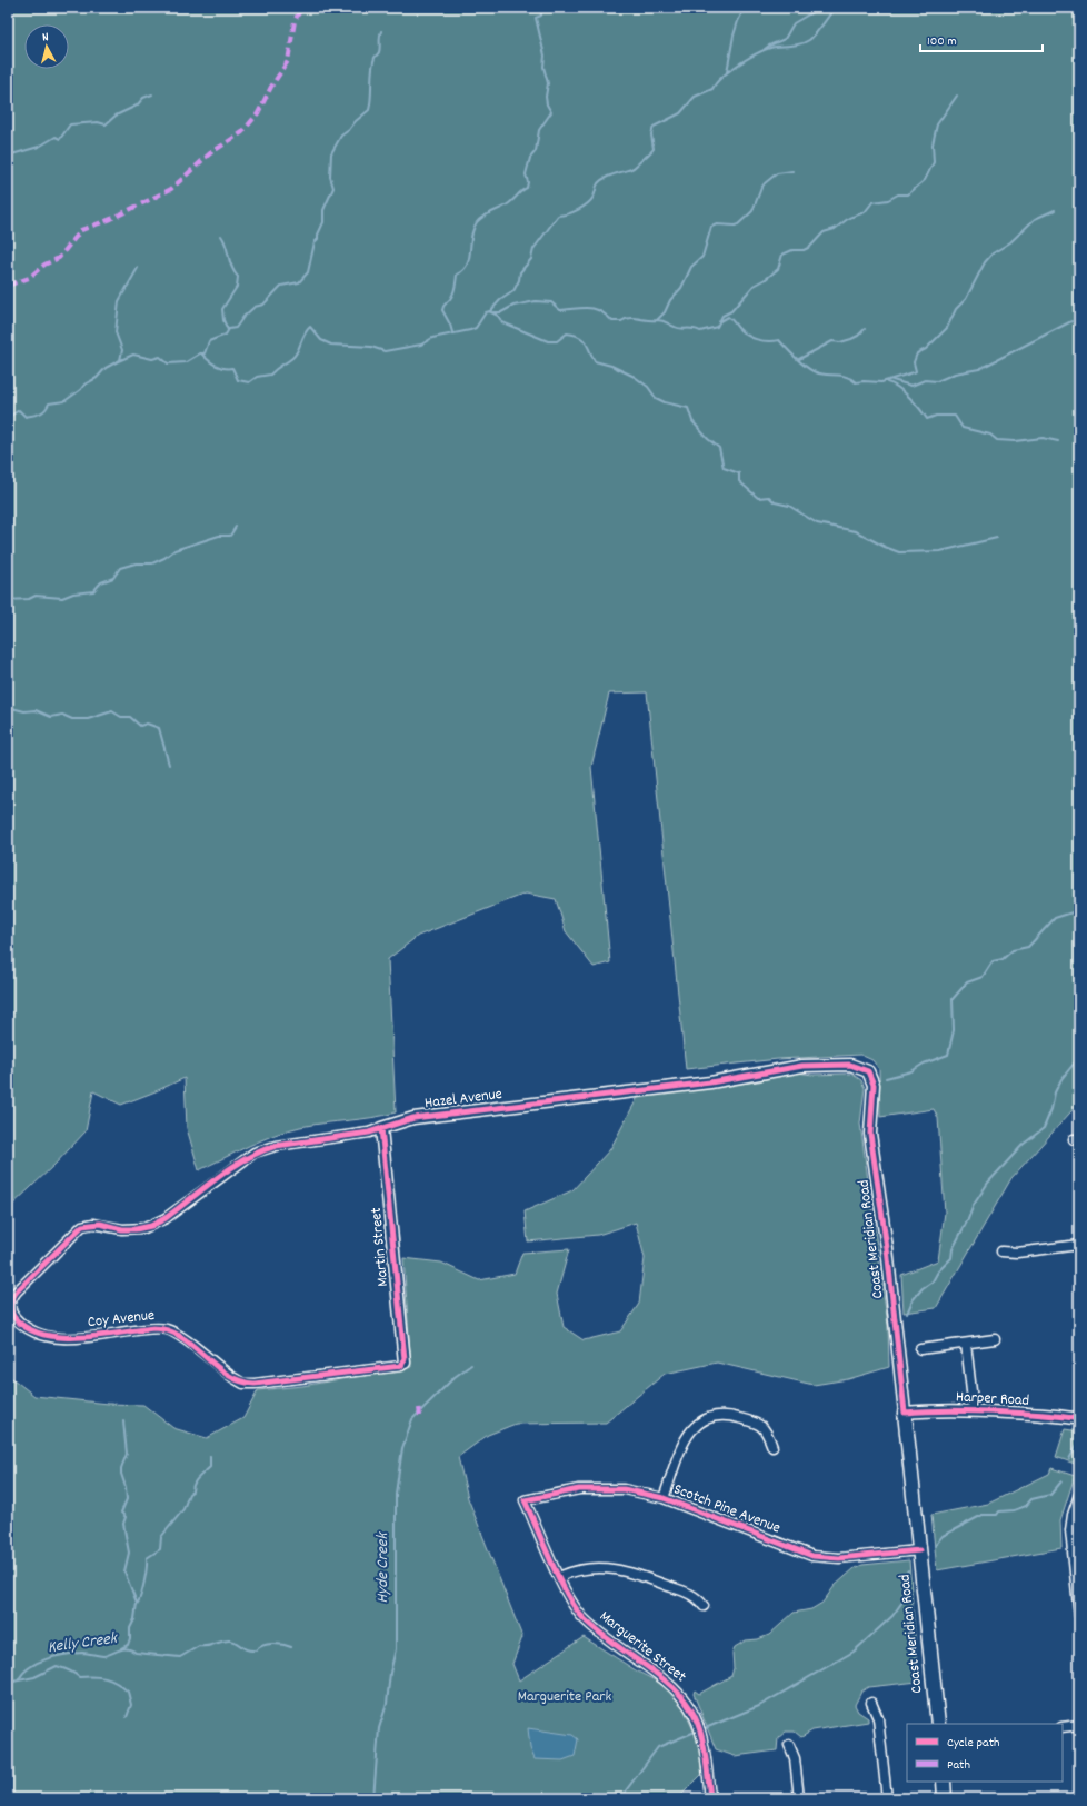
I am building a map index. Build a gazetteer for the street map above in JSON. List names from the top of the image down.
{
  "streets": {
    "main road": ["Coast Meridian Road"],
    "street": [
      "Hazel Avenue",
      "Martin Street",
      "Coy Avenue",
      "Harper Road",
      "Scotch Pine Avenue",
      "Marguerite Street"
    ]
  },
  "crossings": [
    ["Hazel Avenue", "Coast Meridian Road"],
    ["Hazel Avenue", "Martin Street"],
    ["Hazel Avenue", "Coy Avenue"],
    ["Coast Meridian Road", "Harper Road"],
    ["Coast Meridian Road", "Scotch Pine Avenue"],
    ["Martin Street", "Coy Avenue"],
    ["Scotch Pine Avenue", "Marguerite Street"]
  ],
  "water": ["Hyde Creek", "Kelly Creek"],
  "parks": ["Marguerite Park"],
  "legend": ["Cycle path", "Path"],
  "scale_bar": "100 m",
  "north": "top"
}
